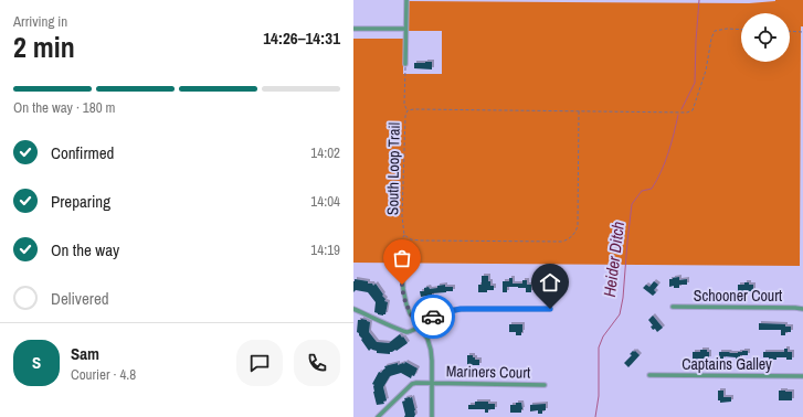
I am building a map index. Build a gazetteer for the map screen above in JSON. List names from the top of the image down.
{
  "streets": {
    "street": ["Schooner Court", "Captains Galley", "Mariners Court"],
    "path": ["South Loop Trail"]
  },
  "water": ["Heider Ditch"],
  "page": {
    "heading": ["2 min", "Arriving in", "14:26–14:31"],
    "panel": ["Sam", "Courier · 4.8"],
    "bar": "On the way · 180 m",
    "list": [
      ["Confirmed", "14:02"],
      ["Preparing", "14:04"],
      ["On the way", "14:19"],
      "Delivered"
    ],
    "round": "S"
  }
}
